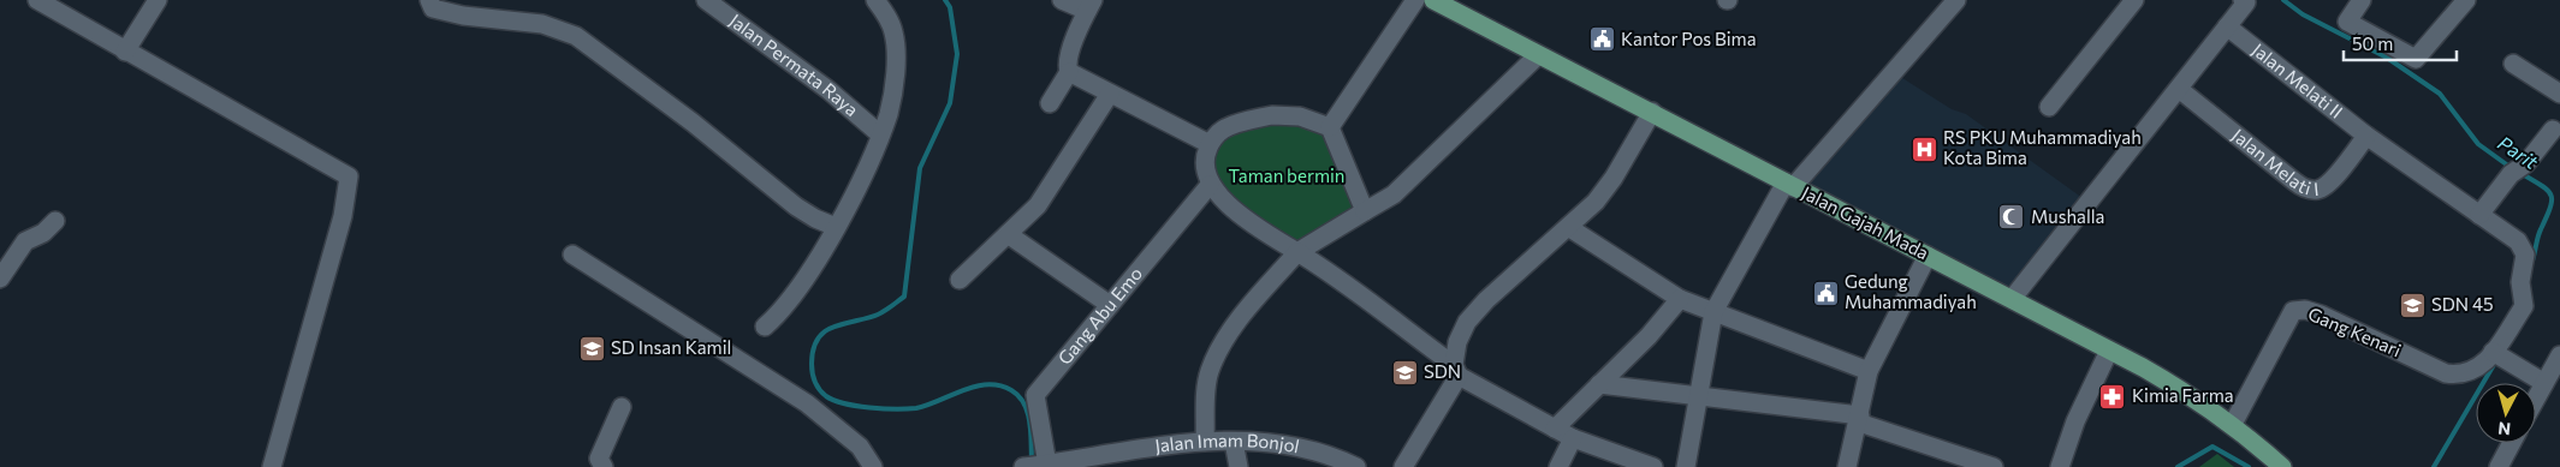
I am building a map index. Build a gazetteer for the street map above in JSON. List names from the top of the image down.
{
  "streets": {
    "main road": ["Jalan Gajah Mada"],
    "street": [
      "Jalan Permata Raya",
      "Jalan Melati II",
      "Jalan Melati I",
      "Gang Abu Emo",
      "Gang Kenari",
      "Jalan Imam Bonjol"
    ]
  },
  "crossings": [
    ["Jalan Melati II", "Jalan Melati I"],
    ["Jalan Melati II", "Gang Kenari"],
    ["Jalan Gajah Mada", "Gang Kenari"],
    ["Gang Abu Emo", "Jalan Imam Bonjol"]
  ],
  "water": ["Parit"],
  "parks": ["Taman bermin"],
  "places": {
    "public building": ["Kantor Pos Bima", "Gedung Muhammadiyah"],
    "hospital": ["RS PKU Muhammadiyah Kota Bima"],
    "mosque": ["Mushalla"],
    "school or university": ["SDN 45", "SD Insan Kamil", "SDN"],
    "pharmacy": ["Kimia Farma"]
  },
  "scale_bar": "50 m",
  "north": "bottom"
}
